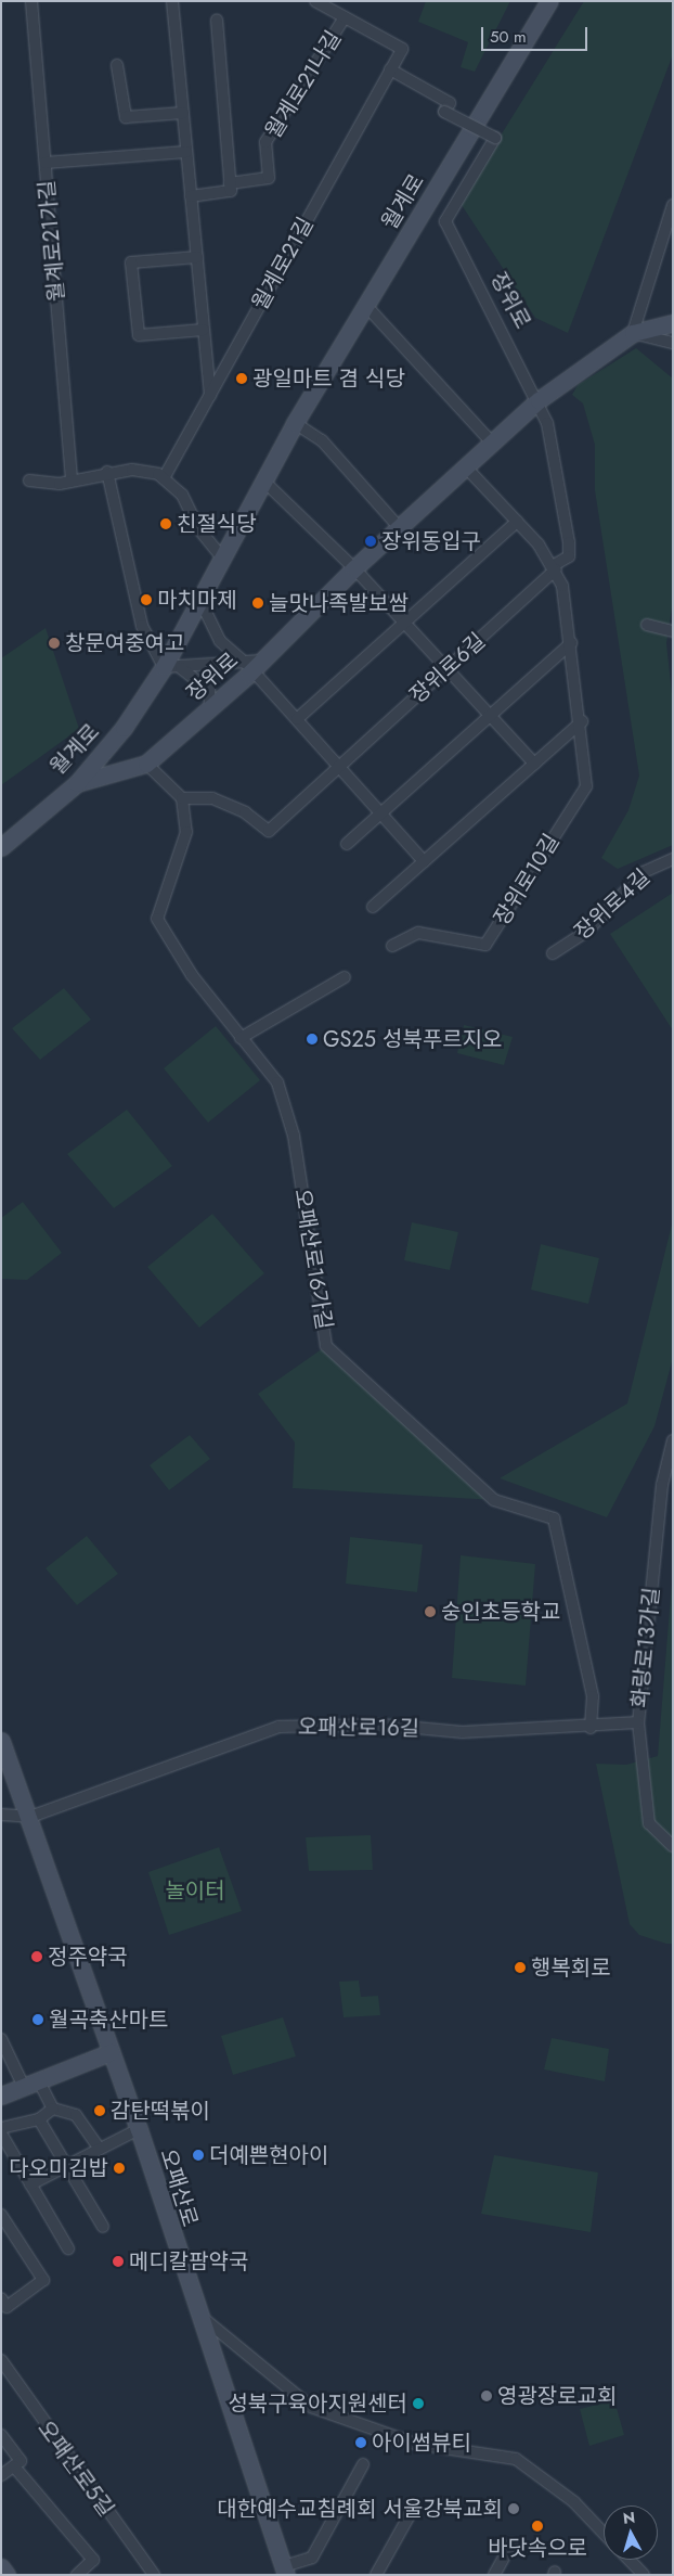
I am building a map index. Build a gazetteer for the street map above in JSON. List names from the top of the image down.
{
  "streets": {
    "main road": ["월계로", "장위로", "오패산로"],
    "street": [
      "월계로21나길",
      "월계로21가길",
      "월계로21길",
      "장위로6길",
      "장위로10길",
      "장위로4길",
      "오패산로16가길",
      "화랑로13가길",
      "오패산로16길",
      "오패산로5길"
    ]
  },
  "crossings": [
    ["월계로21나길", "월계로21길"],
    ["월계로", "장위로"],
    ["월계로21길", "장위로"],
    ["장위로", "장위로6길"],
    ["장위로", "장위로10길"],
    ["장위로6길", "장위로10길"],
    ["장위로6길", "오패산로16가길"],
    ["오패산로16가길", "오패산로16길"],
    ["화랑로13가길", "오패산로16길"],
    ["오패산로16길", "오패산로"]
  ],
  "parks": ["놀이터"],
  "places": [
    "광일마트 겸 식당",
    "친절식당",
    "장위동입구",
    "마치마제",
    "늘맛나족발보쌈",
    "창문여중여고",
    "GS25 성북푸르지오",
    "숭인초등학교",
    "정주약국",
    "행복회로",
    "월곡축산마트",
    "감탄떡볶이",
    "더예쁜현아이",
    "다오미김밥",
    "메디칼팜약국",
    "영광장로교회",
    "성북구육아지원센터",
    "아이썸뷰티",
    "대한예수교침례회 서울강북교회",
    "바닷속으로"
  ],
  "scale_bar": "50 m",
  "north": "top"
}
